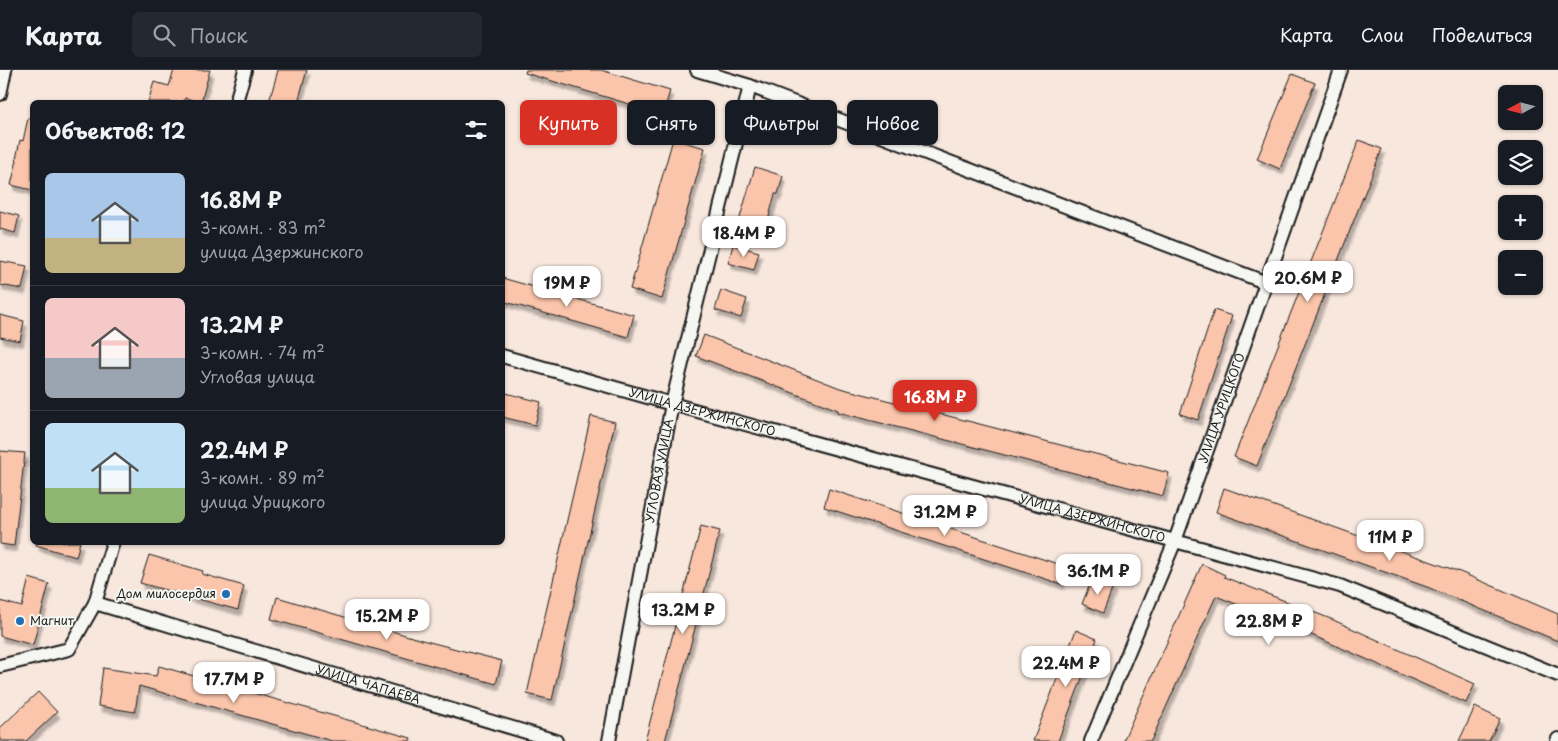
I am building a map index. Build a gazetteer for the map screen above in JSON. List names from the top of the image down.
{
  "streets": {
    "street": [
      "УЛИЦА УРИЦКОГО",
      "УЛИЦА ДЗЕРЖИНСКОГО",
      "УГЛОВАЯ УЛИЦА",
      "УЛИЦА ЧАПАЕВА"
    ]
  },
  "crossings": [
    ["УЛИЦА УРИЦКОГО", "УЛИЦА ДЗЕРЖИНСКОГО"],
    ["УЛИЦА ДЗЕРЖИНСКОГО", "УГЛОВАЯ УЛИЦА"]
  ],
  "places": ["Дом милосердия", "Магнит"],
  "north": "left",
  "page": {
    "header": "Карта",
    "search": "Поиск",
    "nav": ["Карта", "Слои", "Поделиться"],
    "map_buttons": ["+", "−"],
    "chip": [
      "Купить",
      "Снять",
      "Фильтры",
      "Новое"
    ],
    "heading": "Объектов: 12",
    "list": [
      {
        "name": "16.8M ₽",
        "note": "3-комн. · 83 m² · улица Дзержинского"
      },
      {
        "name": "13.2M ₽",
        "note": "3-комн. · 74 m² · Угловая улица"
      },
      {
        "name": "22.4M ₽",
        "note": "3-комн. · 89 m² · улица Урицкого"
      }
    ],
    "price": [
      "18.4M ₽",
      "20.6M ₽",
      "19M ₽",
      "16.8M ₽",
      "31.2M ₽",
      "11M ₽",
      "36.1M ₽",
      "13.2M ₽",
      "15.2M ₽",
      "22.8M ₽",
      "22.4M ₽",
      "17.7M ₽"
    ]
  }
}
